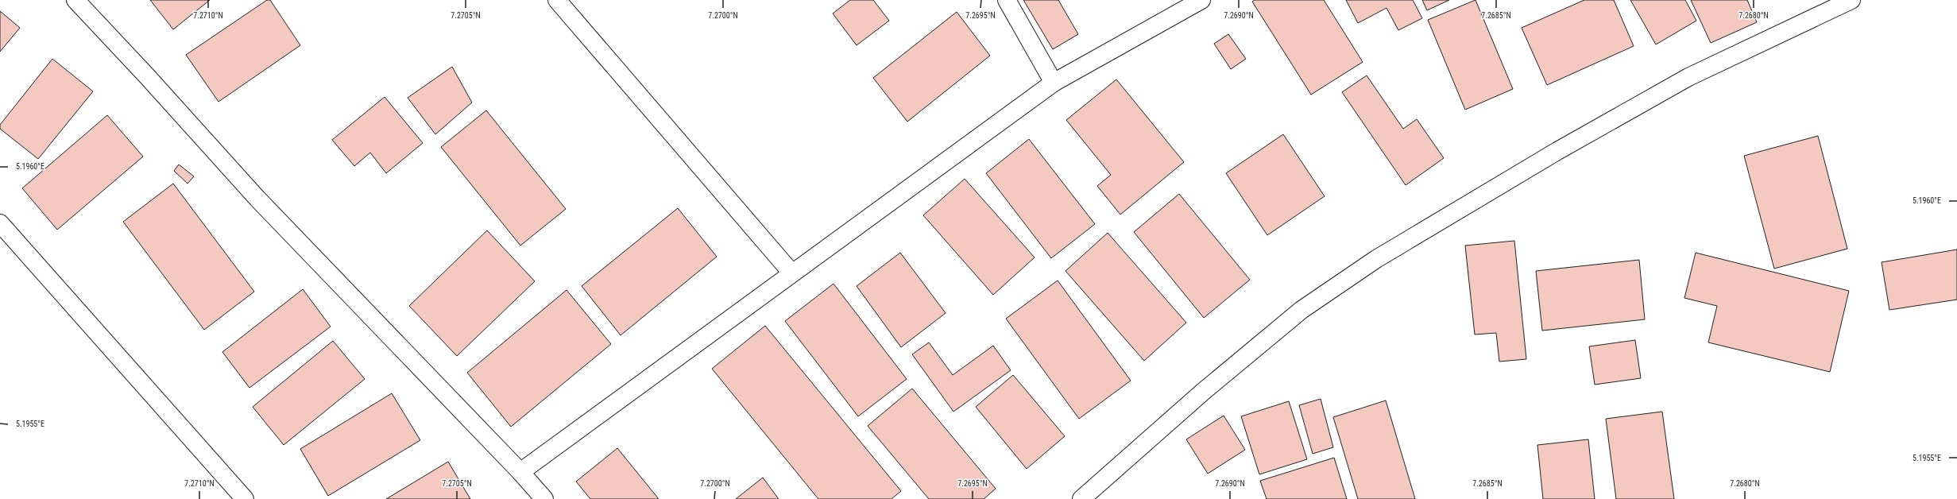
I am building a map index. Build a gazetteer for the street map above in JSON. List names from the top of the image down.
{
  "coordinates": [
    "7.2710°N",
    "7.2705°N",
    "7.2700°N",
    "7.2695°N",
    "7.2690°N",
    "7.2685°N",
    "7.2680°N",
    "5.1960°E",
    "5.1955°E"
  ]
}
